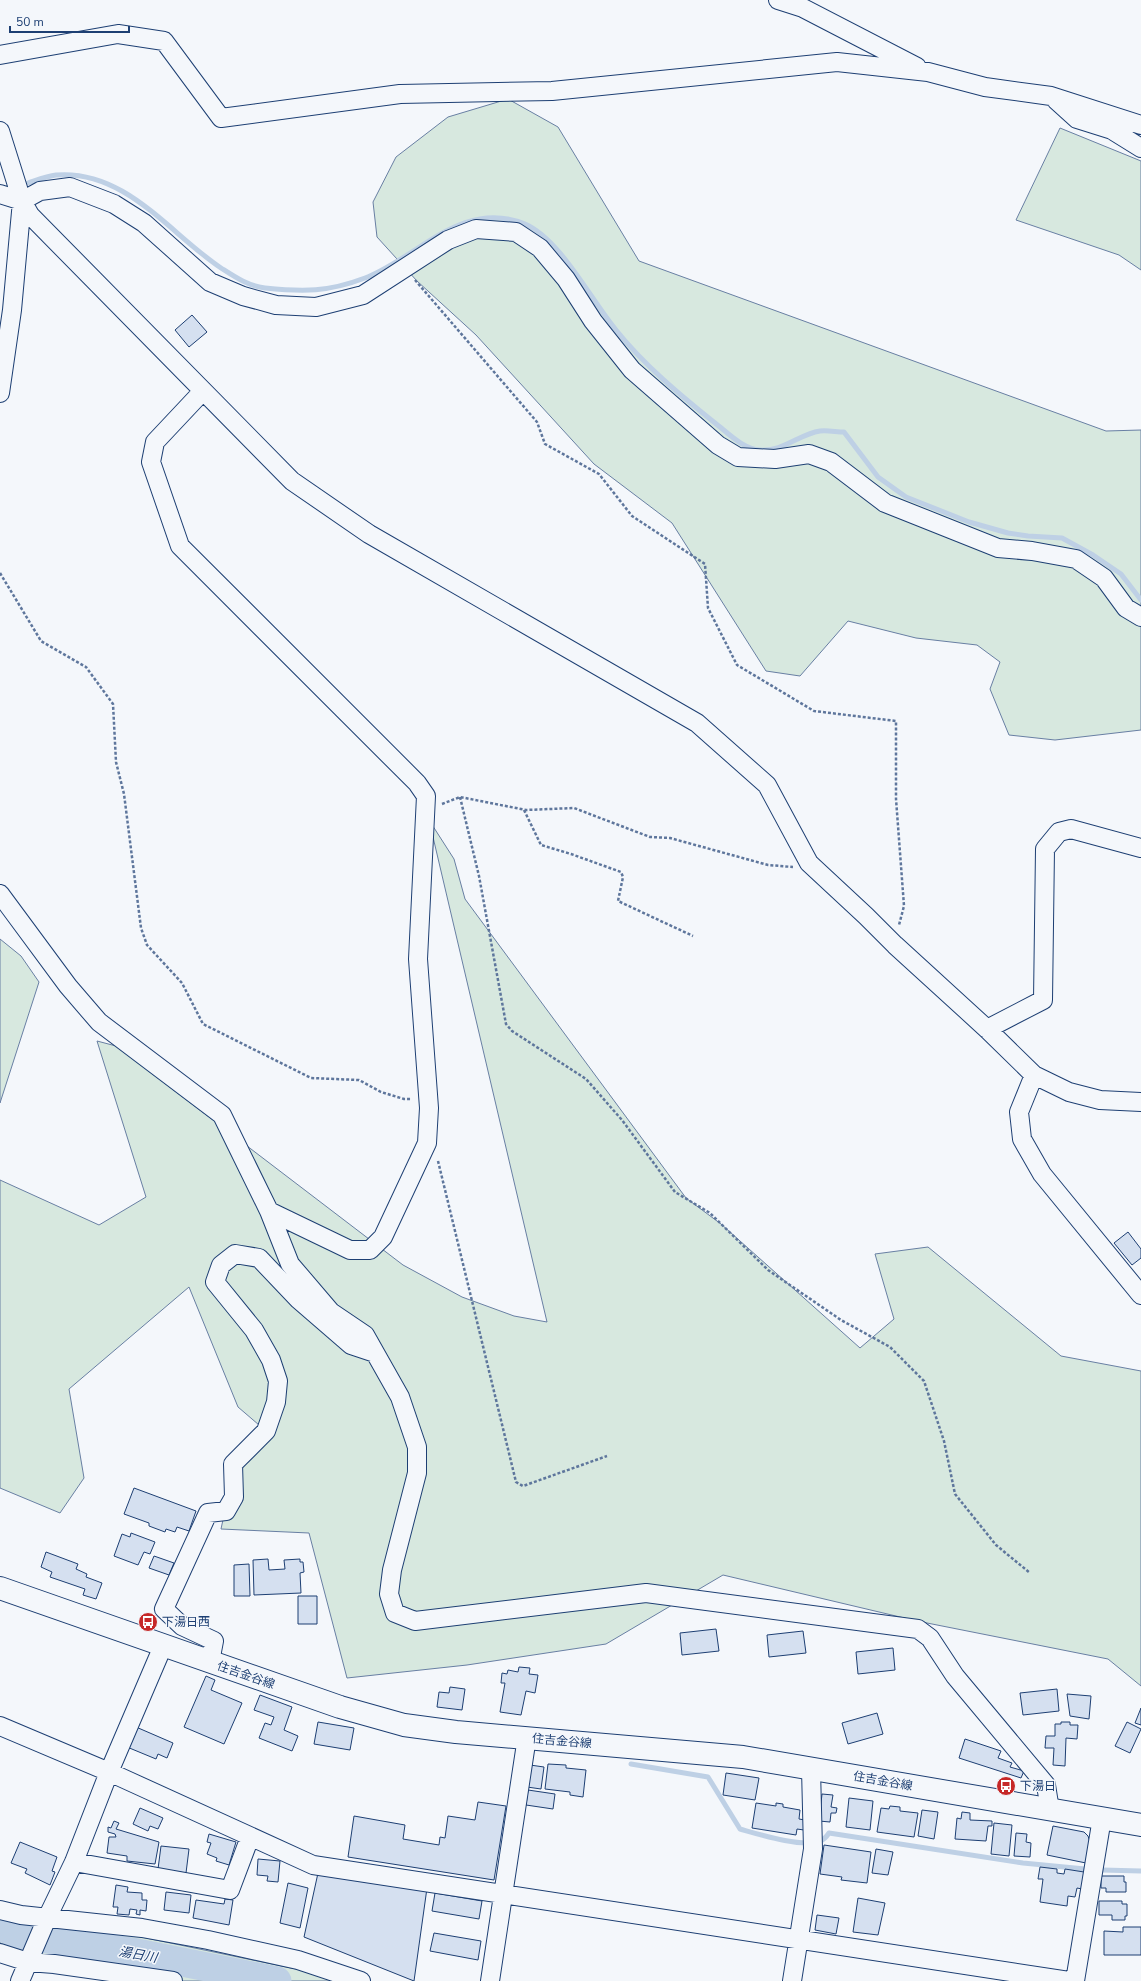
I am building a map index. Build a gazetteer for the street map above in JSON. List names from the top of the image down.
{
  "streets": {
    "main road": ["住吉金谷線"]
  },
  "water": ["湯日川"],
  "places": {
    "bus stop": ["下湯日西", "下湯日"]
  },
  "scale_bar": "50 m"
}
